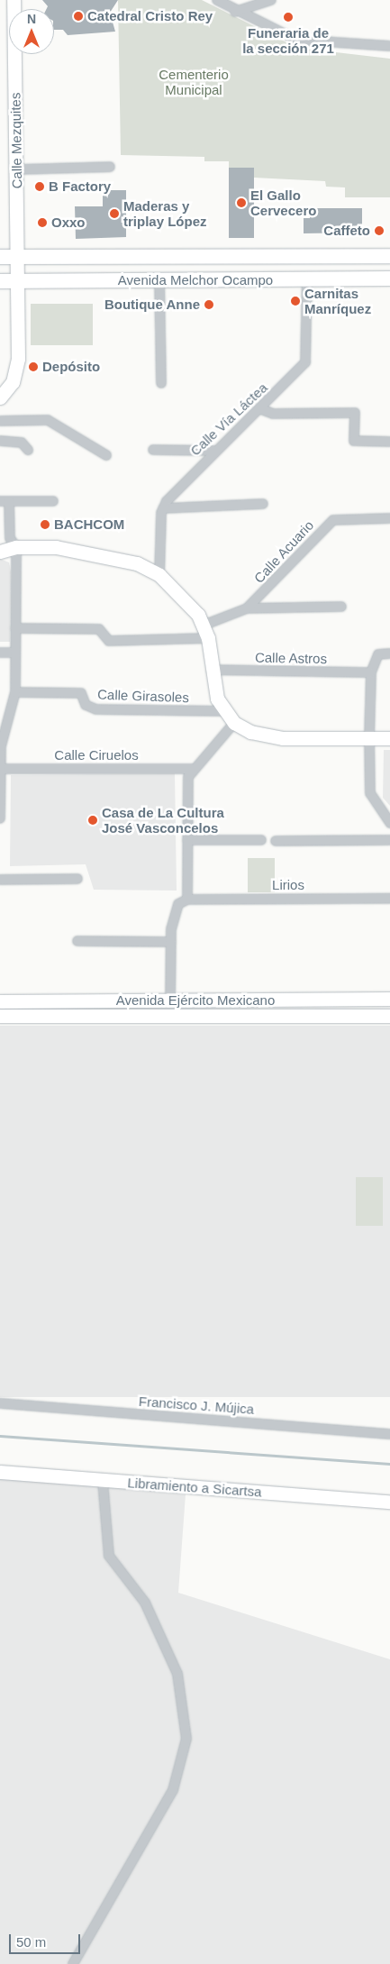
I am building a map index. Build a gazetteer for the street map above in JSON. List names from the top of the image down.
{
  "streets": {
    "main road": ["Avenida Melchor Ocampo"],
    "street": [
      "Calle Mezquites",
      "Calle Vía Láctea",
      "Calle Acuario",
      "Calle Astros",
      "Calle Girasoles",
      "Calle Ciruelos",
      "Lirios",
      "Avenida Ejército Mexicano",
      "Francisco J. Mújica",
      "Libramiento a Sicartsa"
    ]
  },
  "crossings": [
    ["Calle Mezquites", "Avenida Melchor Ocampo"],
    ["Avenida Melchor Ocampo", "Calle Vía Láctea"]
  ],
  "parks": ["Cementerio Municipal"],
  "places": [
    "Catedral Cristo Rey",
    "Funeraria de la sección 271",
    "B Factory",
    "El Gallo Cervecero",
    "Maderas y triplay López",
    "Oxxo",
    "Caffeto",
    "Carnitas Manríquez",
    "Boutique Anne",
    "Depósito",
    "BACHCOM",
    "Casa de La Cultura José Vasconcelos"
  ],
  "scale_bar": "50 m",
  "north": "top"
}
